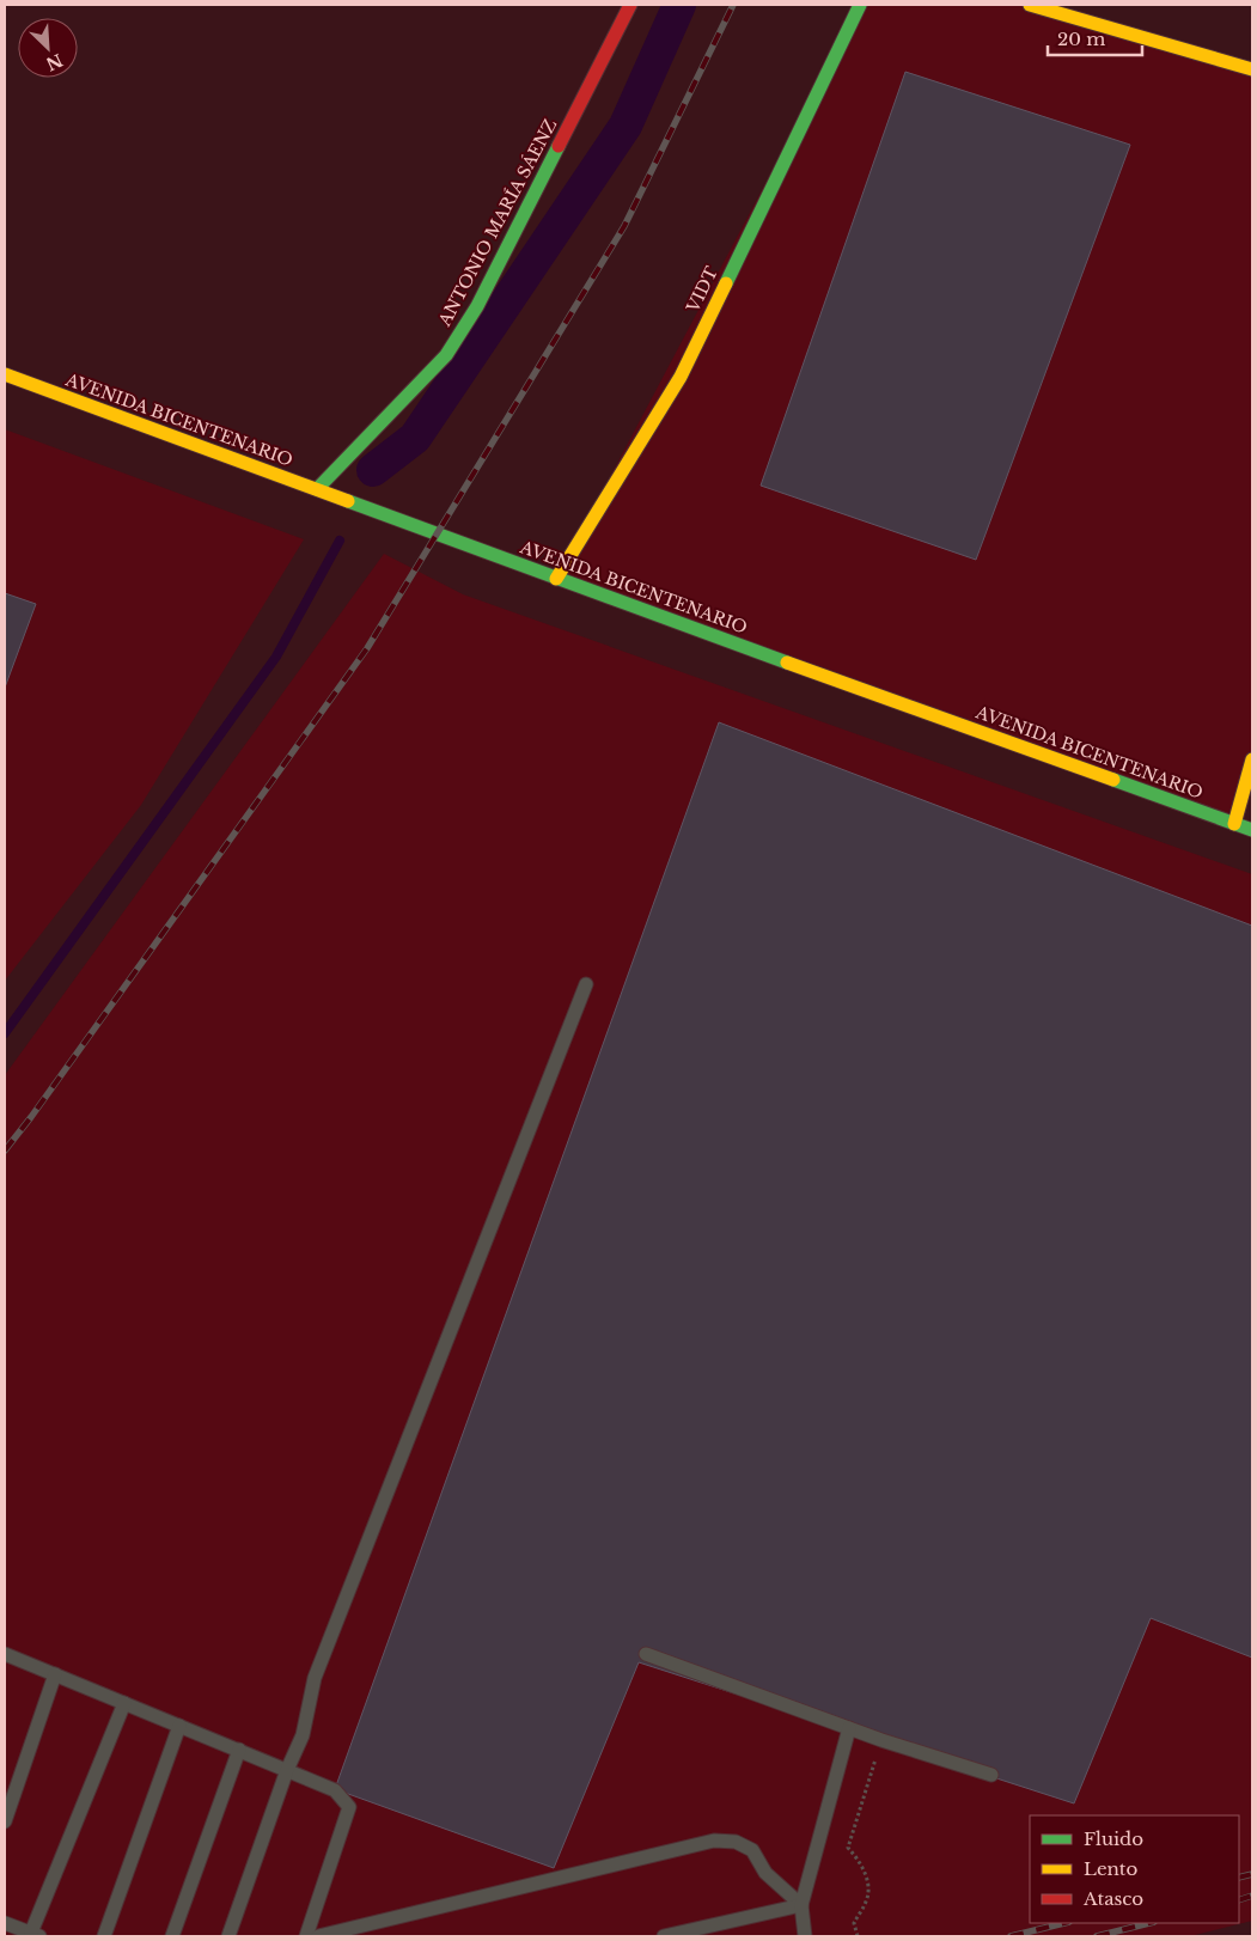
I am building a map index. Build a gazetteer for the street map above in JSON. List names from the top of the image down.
{
  "streets": {
    "street": ["ANTONIO MARÍA SÁENZ", "VIDT", "AVENIDA BICENTENARIO"]
  },
  "crossings": [
    ["ANTONIO MARÍA SÁENZ", "AVENIDA BICENTENARIO"],
    ["VIDT", "AVENIDA BICENTENARIO"]
  ],
  "legend": ["Fluido", "Lento", "Atasco"],
  "scale_bar": "20 m",
  "north": "bottom right"
}
